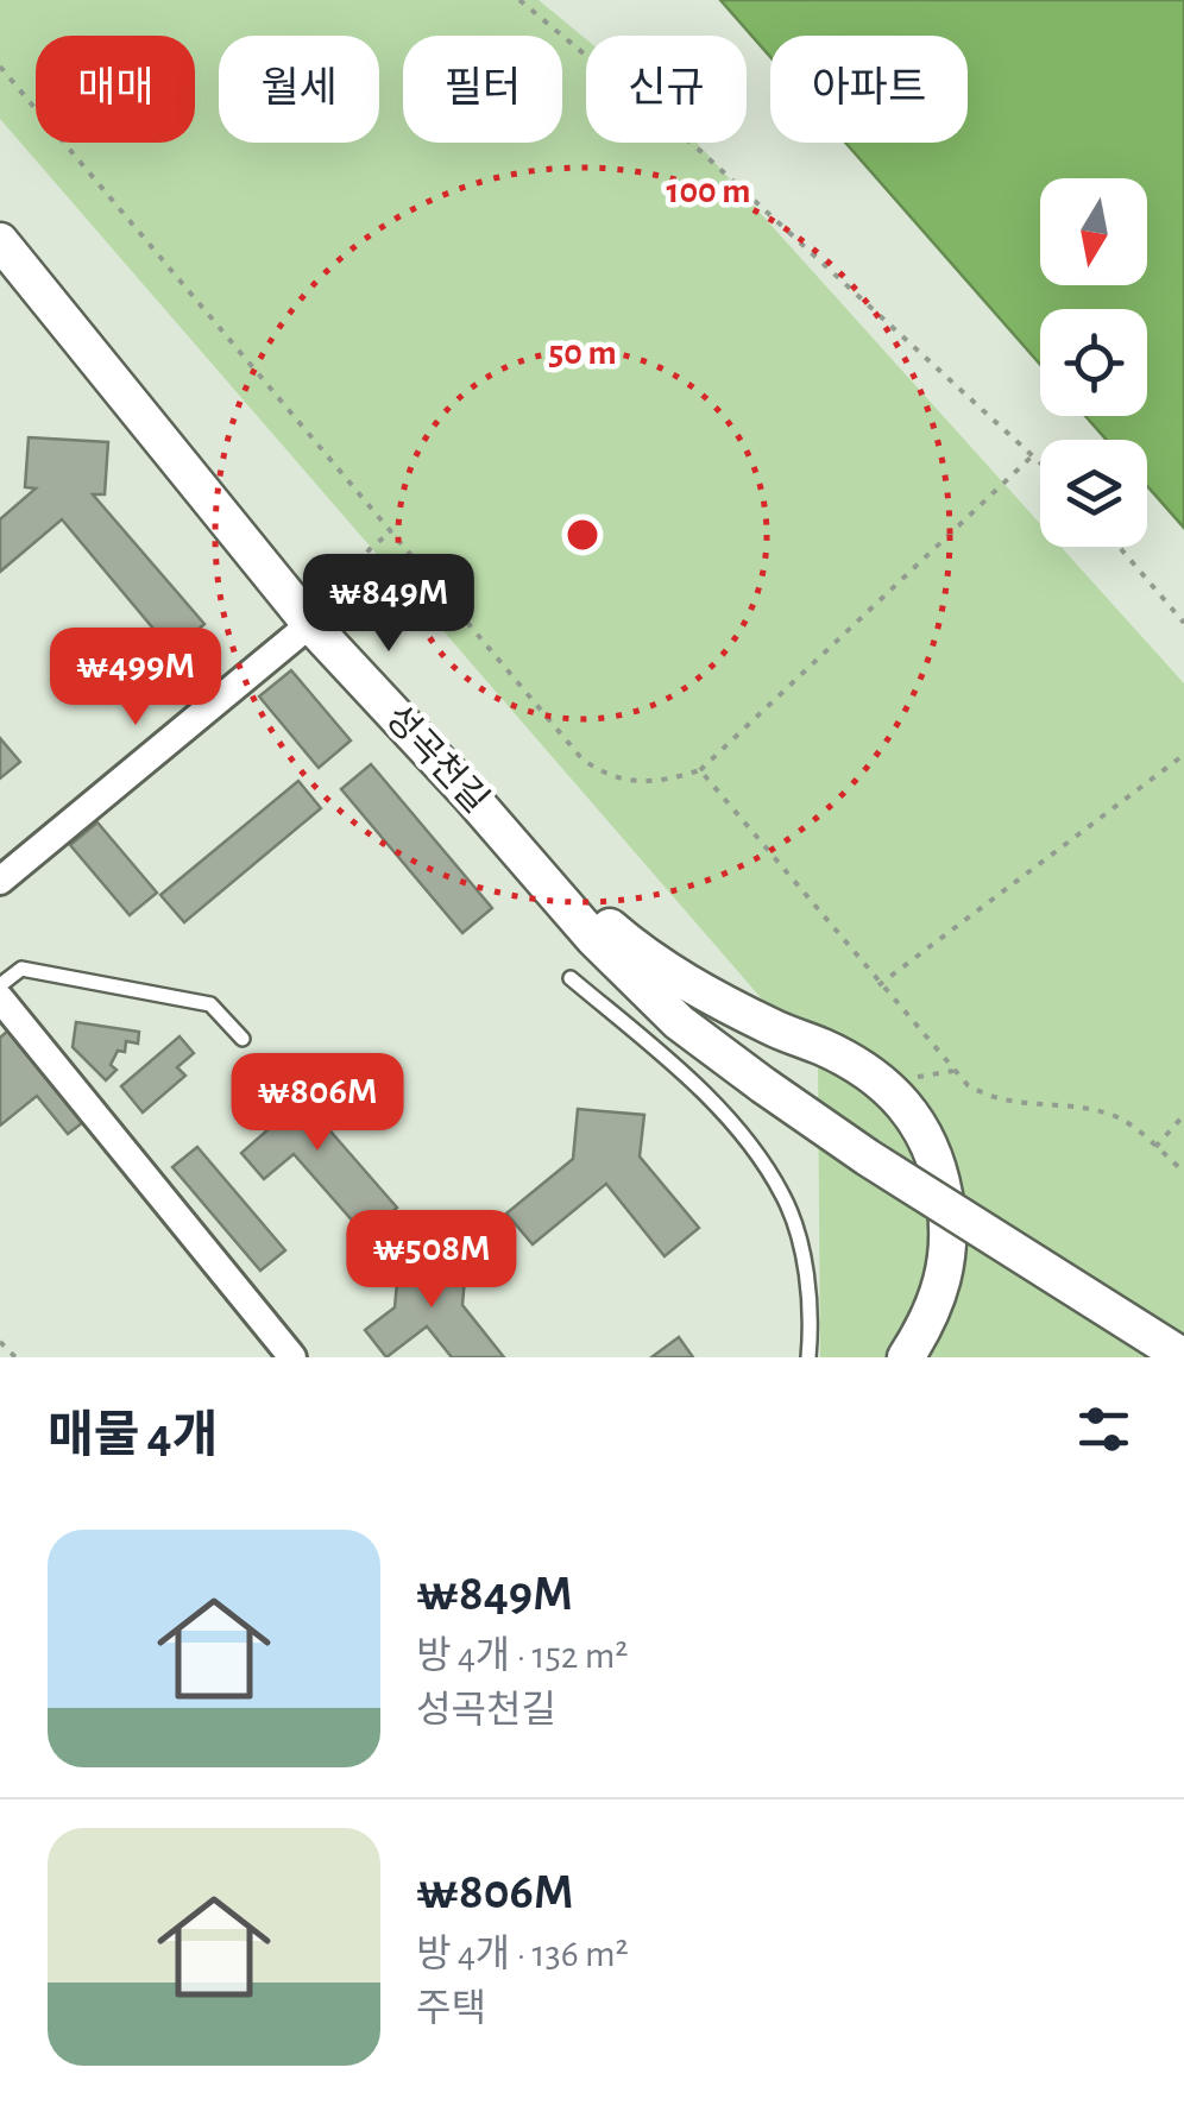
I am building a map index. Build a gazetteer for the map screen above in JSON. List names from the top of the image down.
{
  "streets": {
    "street": ["성곡천길"]
  },
  "north": "bottom",
  "page": {
    "chip": [
      "매매",
      "월세",
      "필터",
      "신규",
      "아파트"
    ],
    "price": [
      "₩849M",
      "₩499M",
      "₩806M",
      "₩508M"
    ],
    "heading": "매물 4개",
    "list": [
      {
        "name": "₩849M",
        "note": "방 4개 · 152 m² · 성곡천길"
      },
      {
        "name": "₩806M",
        "note": "방 4개 · 136 m² · 주택"
      }
    ]
  },
  "rings": ["100 m", "50 m"]
}
